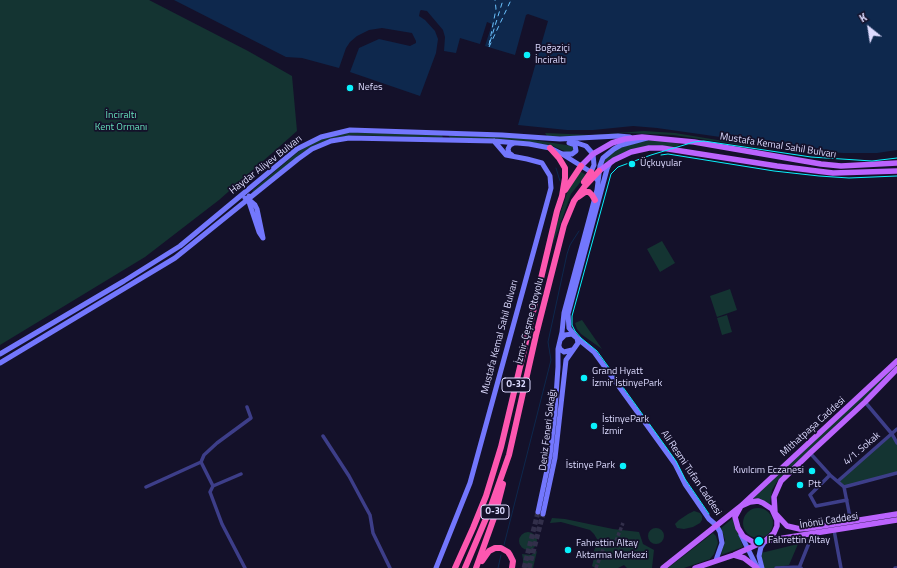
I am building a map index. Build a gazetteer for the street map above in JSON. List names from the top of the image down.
{
  "streets": {
    "highway": [
      "Mustafa Kemal Sahil Bulvarı",
      "İzmir-Çeşme Otoyolu",
      "O-32",
      "O-30"
    ],
    "main road": [
      "Haydar Aliyev Bulvarı",
      "Mithatpaşa Caddesi",
      "Deniz Feneri Sokağı",
      "Ali Resmi Tufan Caddesi",
      "İnönü Caddesi"
    ],
    "street": ["4/1. Sokak"]
  },
  "crossings": [
    ["Mustafa Kemal Sahil Bulvarı", "Haydar Aliyev Bulvarı"],
    ["Mustafa Kemal Sahil Bulvarı", "İzmir-Çeşme Otoyolu"],
    ["Haydar Aliyev Bulvarı", "İzmir-Çeşme Otoyolu"],
    ["İzmir-Çeşme Otoyolu", "O-30"],
    ["Mithatpaşa Caddesi", "Ali Resmi Tufan Caddesi"],
    ["Mithatpaşa Caddesi", "İnönü Caddesi"],
    ["Deniz Feneri Sokağı", "Ali Resmi Tufan Caddesi"]
  ],
  "parks": ["İnciraltı Kent Ormanı"],
  "places": [
    "Boğaziçi İnciraltı",
    "Nefes",
    "Üçkuyular",
    "Grand Hyatt İzmir İstinyePark",
    "İstinyePark İzmir",
    "İstinye Park",
    "Kıvılcım Eczanesi",
    "Ptt",
    "Fahrettin Altay",
    "Fahrettin Altay Aktarma Merkezi"
  ],
  "north": "top left"
}
